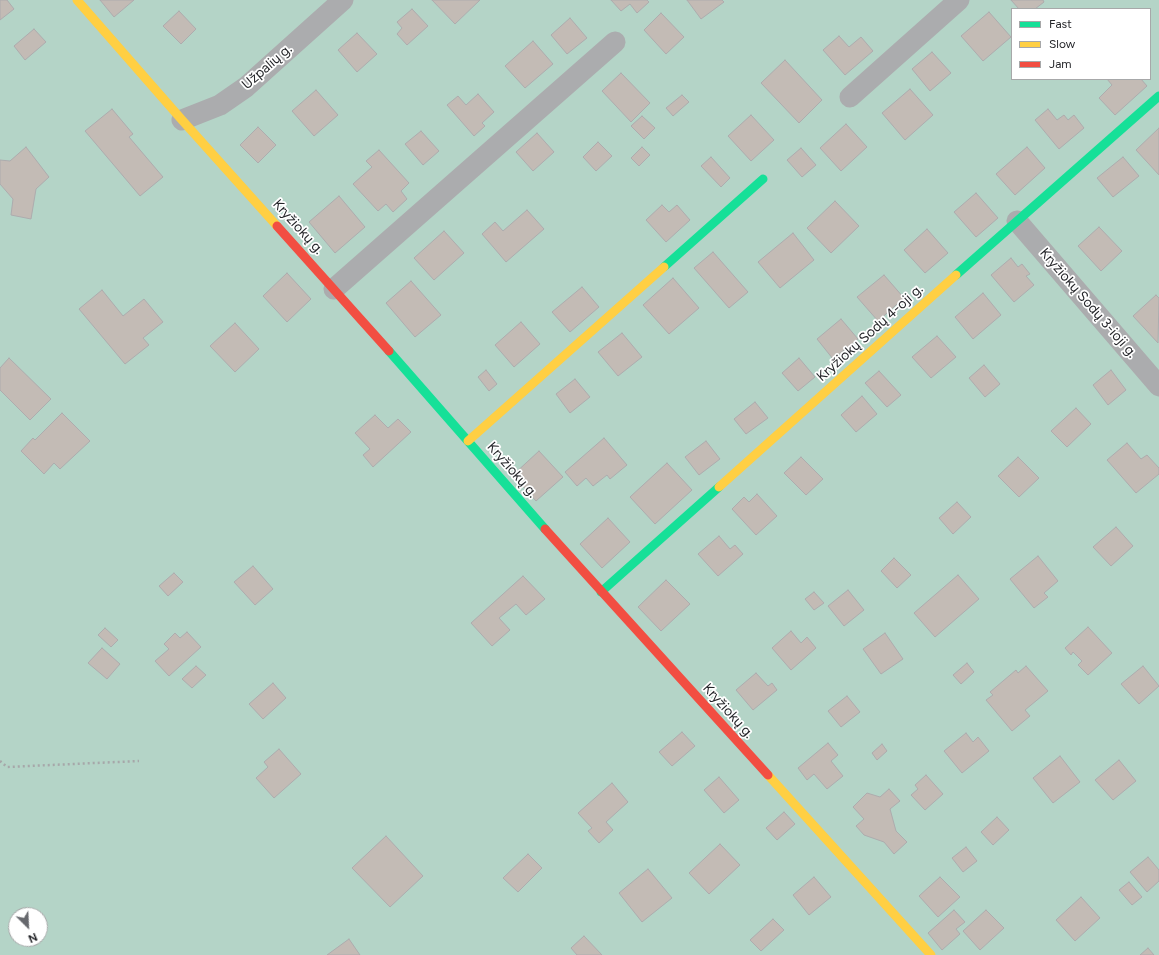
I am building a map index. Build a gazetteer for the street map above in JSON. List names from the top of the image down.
{
  "streets": {
    "street": [
      "Užpalių g.",
      "Kryžiokų g.",
      "Kryžiokų Sodų 3-ioji g.",
      "Kryžiokų Sodų 4-oji g."
    ]
  },
  "crossings": [
    ["Užpalių g.", "Kryžiokų g."],
    ["Kryžiokų g.", "Kryžiokų Sodų 4-oji g."],
    ["Kryžiokų Sodų 3-ioji g.", "Kryžiokų Sodų 4-oji g."]
  ],
  "legend": ["Fast", "Slow", "Jam"],
  "north": "bottom right"
}
